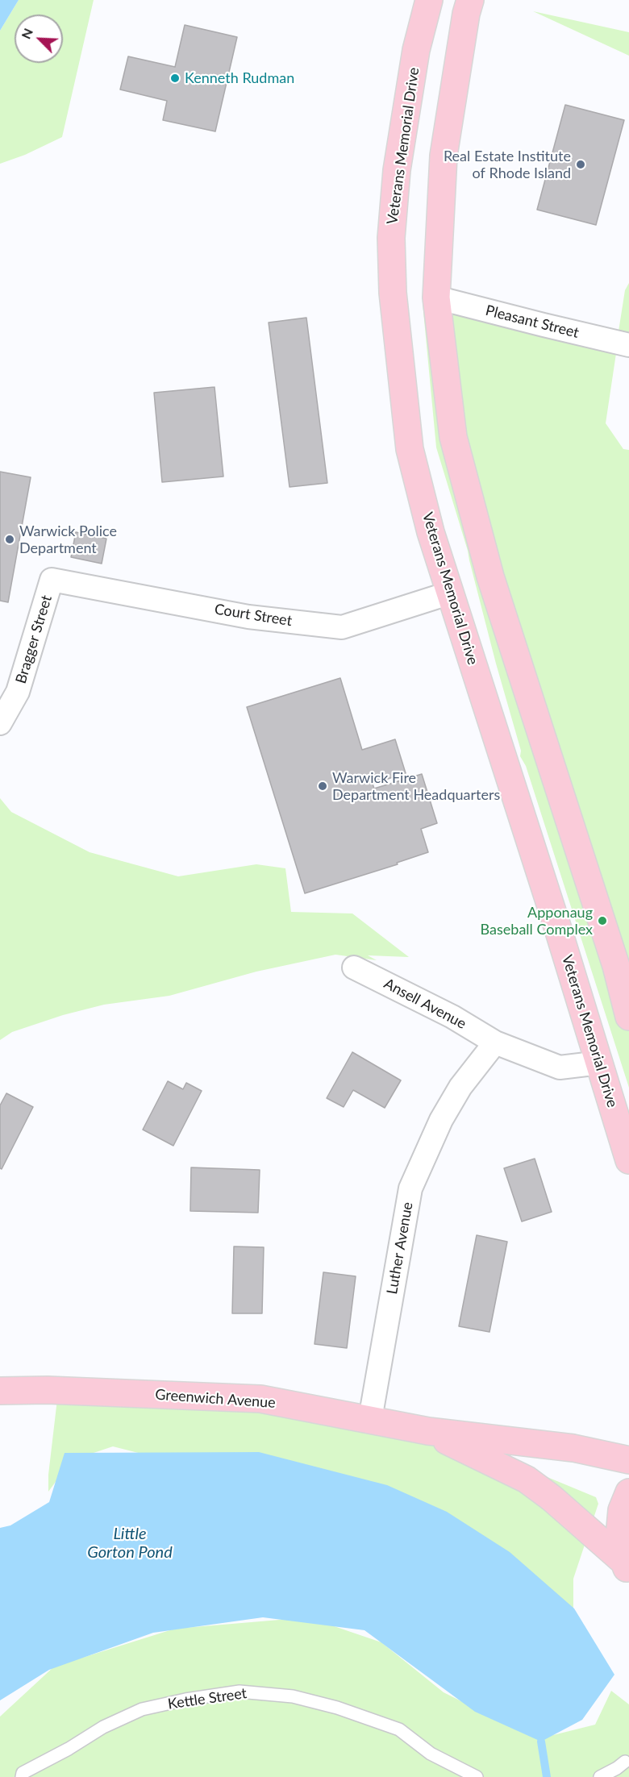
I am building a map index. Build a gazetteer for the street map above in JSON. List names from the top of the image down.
{
  "streets": {
    "main road": ["Veterans Memorial Drive", "Greenwich Avenue"],
    "street": [
      "Pleasant Street",
      "Court Street",
      "Bragger Street",
      "Ansell Avenue",
      "Luther Avenue"
    ],
    "lane": ["Kettle Street"]
  },
  "crossings": [
    ["Veterans Memorial Drive", "Court Street"],
    ["Veterans Memorial Drive", "Ansell Avenue"],
    ["Court Street", "Bragger Street"],
    ["Ansell Avenue", "Luther Avenue"],
    ["Luther Avenue", "Greenwich Avenue"]
  ],
  "water": ["Little Gorton Pond"],
  "places": [
    "Kenneth Rudman",
    "Real Estate Institute of Rhode Island",
    "Warwick Police Department",
    "Warwick Fire Department Headquarters",
    "Apponaug Baseball Complex"
  ],
  "north": "top left"
}
